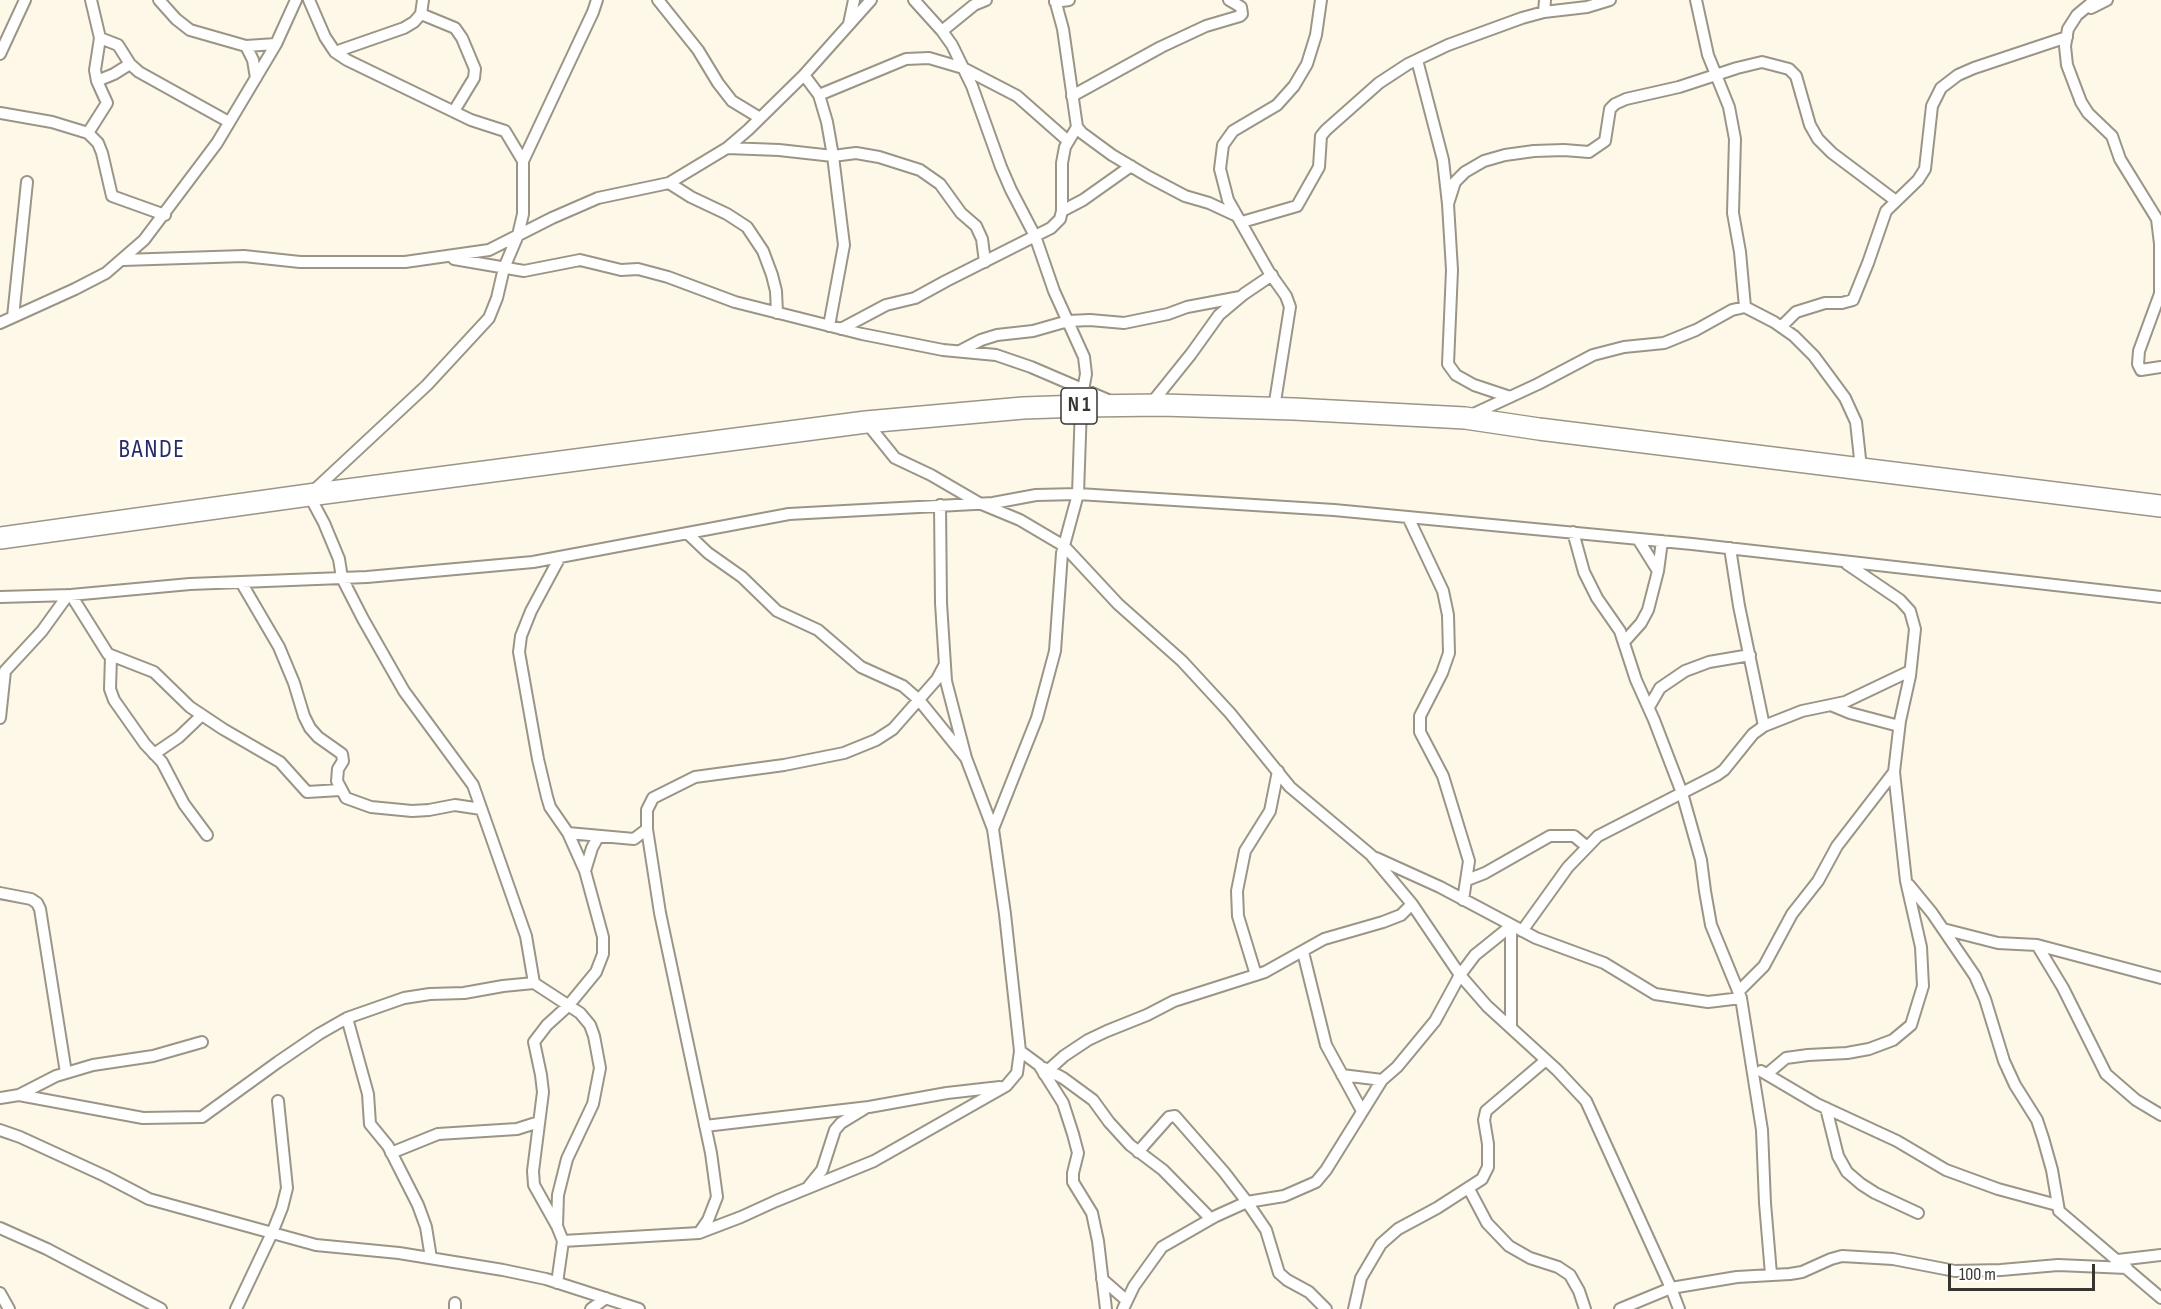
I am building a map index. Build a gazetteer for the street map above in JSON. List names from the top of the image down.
{
  "streets": {
    "highway": ["N 1"]
  },
  "districts": ["BANDE"],
  "scale_bar": "100 m"
}
